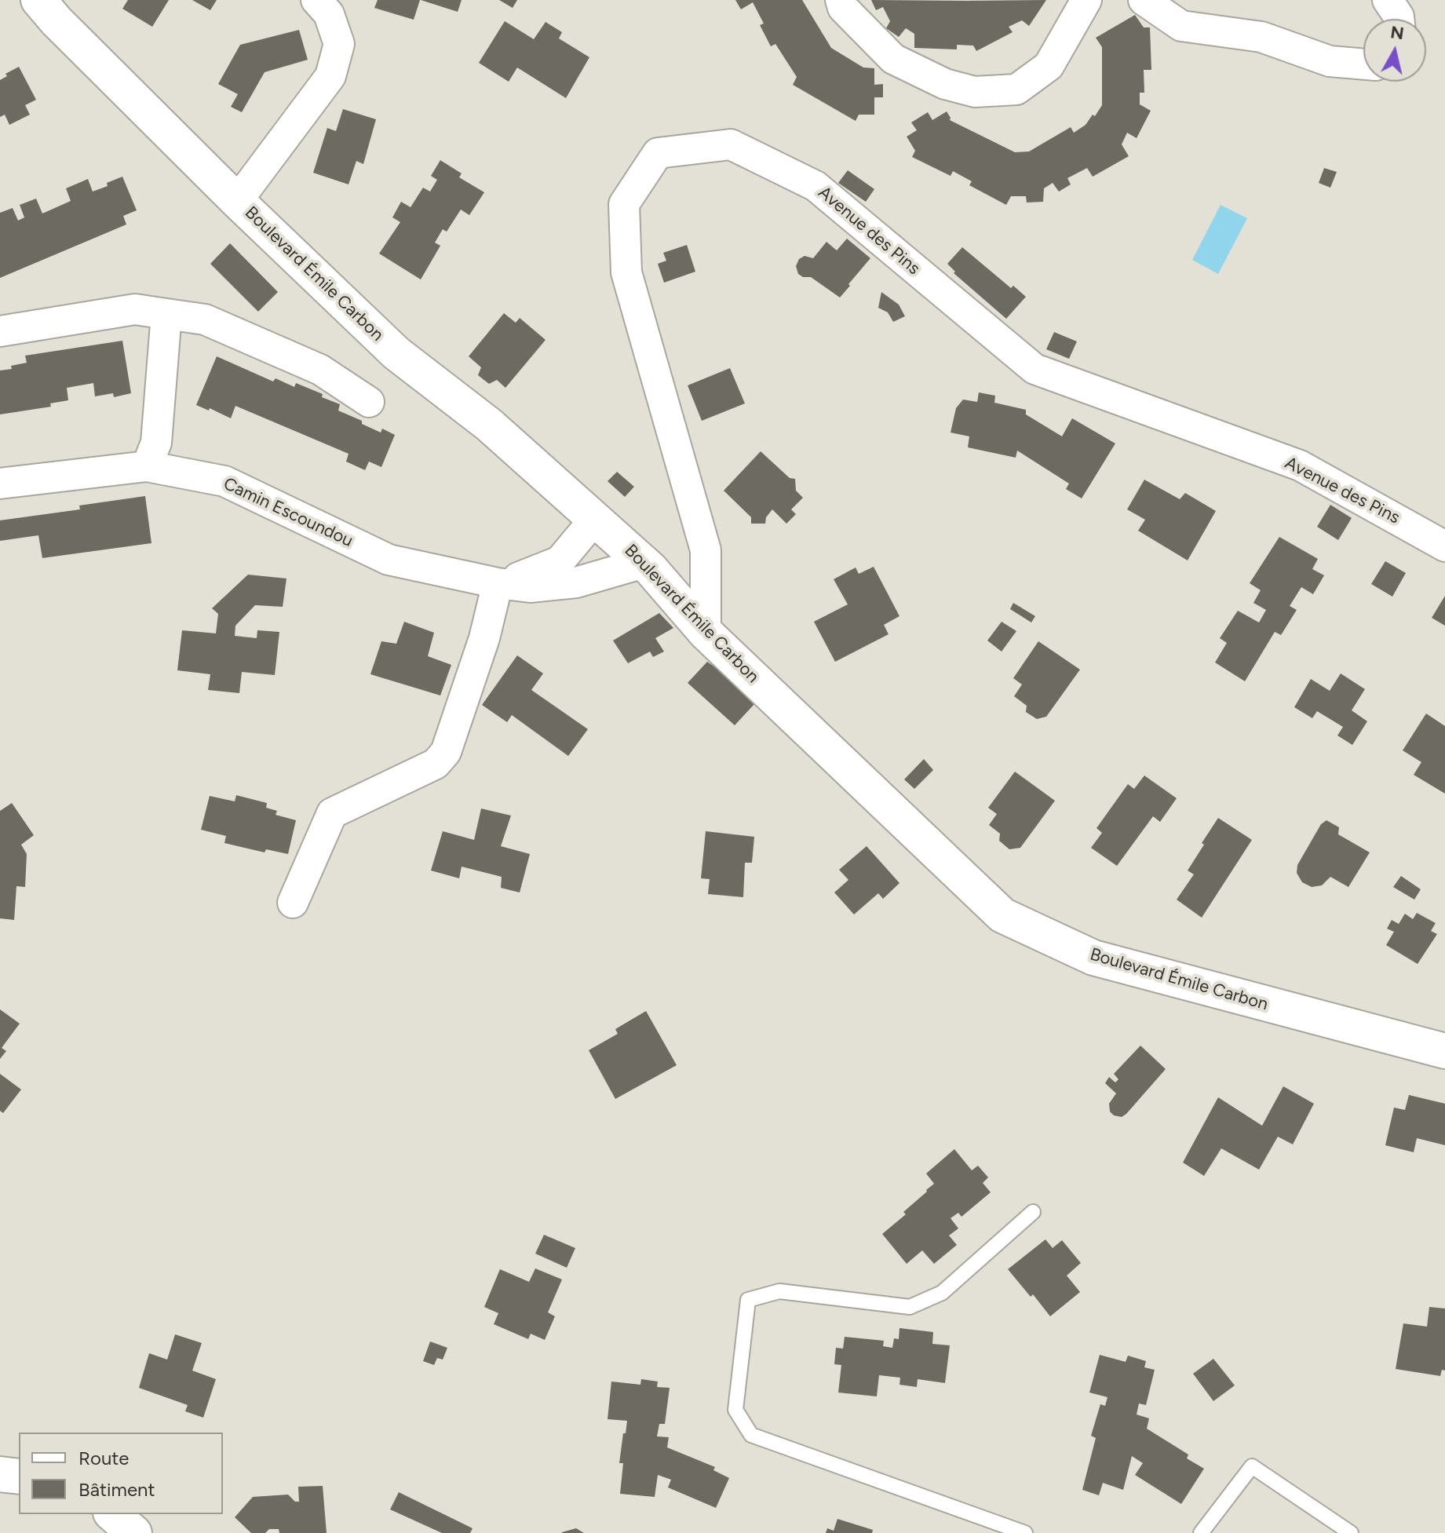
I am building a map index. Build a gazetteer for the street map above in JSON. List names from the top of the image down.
{
  "streets": {
    "street": ["Avenue des Pins", "Boulevard Émile Carbon", "Camin Escoundou"]
  },
  "crossings": [
    ["Avenue des Pins", "Boulevard Émile Carbon"],
    ["Boulevard Émile Carbon", "Camin Escoundou"]
  ],
  "legend": ["Route", "Bâtiment"],
  "north": "top"
}
